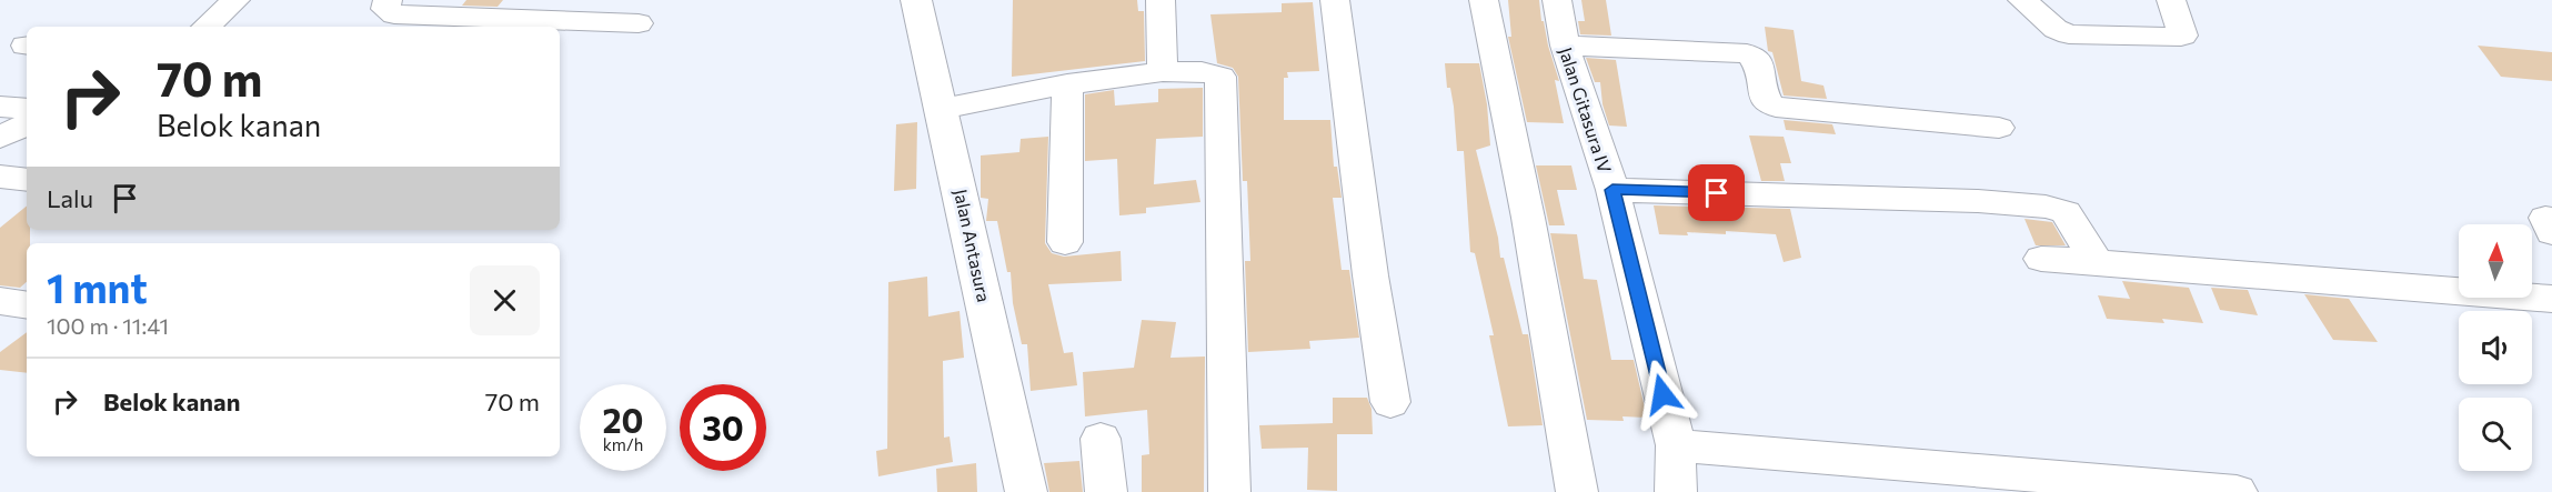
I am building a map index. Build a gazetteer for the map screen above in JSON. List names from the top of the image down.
{
  "streets": {
    "main road": ["Jalan Antasura"],
    "street": ["Jalan Gitasura IV"]
  },
  "north": "top",
  "page": {
    "turn": ["70 m", "Belok kanan"],
    "then": "Lalu",
    "heading": ["1 mnt", "100 m · 11:41"],
    "list": [
      {
        "name": "Belok kanan",
        "value": "70 m"
      }
    ],
    "speed": "20 km/h",
    "limit": "30"
  }
}
